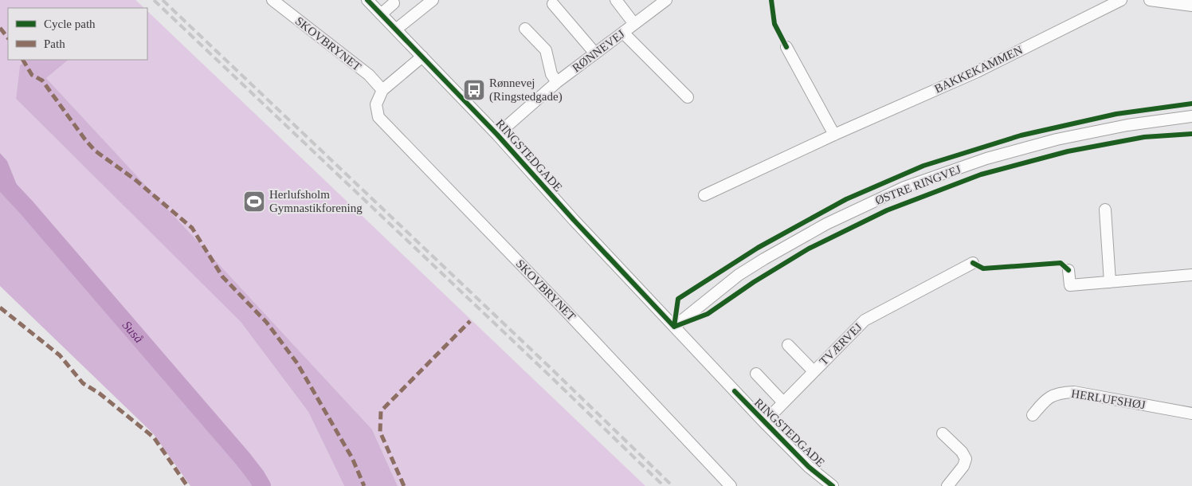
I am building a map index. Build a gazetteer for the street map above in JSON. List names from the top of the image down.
{
  "streets": {
    "street": [
      "SKOVBRYNET",
      "RØNNEVEJ",
      "BAKKEKAMMEN",
      "RINGSTEDGADE",
      "ØSTRE RINGVEJ",
      "TVÆRVEJ",
      "HERLUFSHØJ"
    ]
  },
  "crossings": [
    ["RØNNEVEJ", "RINGSTEDGADE"],
    ["RINGSTEDGADE", "ØSTRE RINGVEJ"],
    ["RINGSTEDGADE", "TVÆRVEJ"]
  ],
  "water": ["Suså"],
  "places": {
    "bus stop": ["Rønnevej (Ringstedgade)"],
    "sports": ["Herlufsholm Gymnastikforening"]
  },
  "legend": ["Cycle path", "Path"]
}
